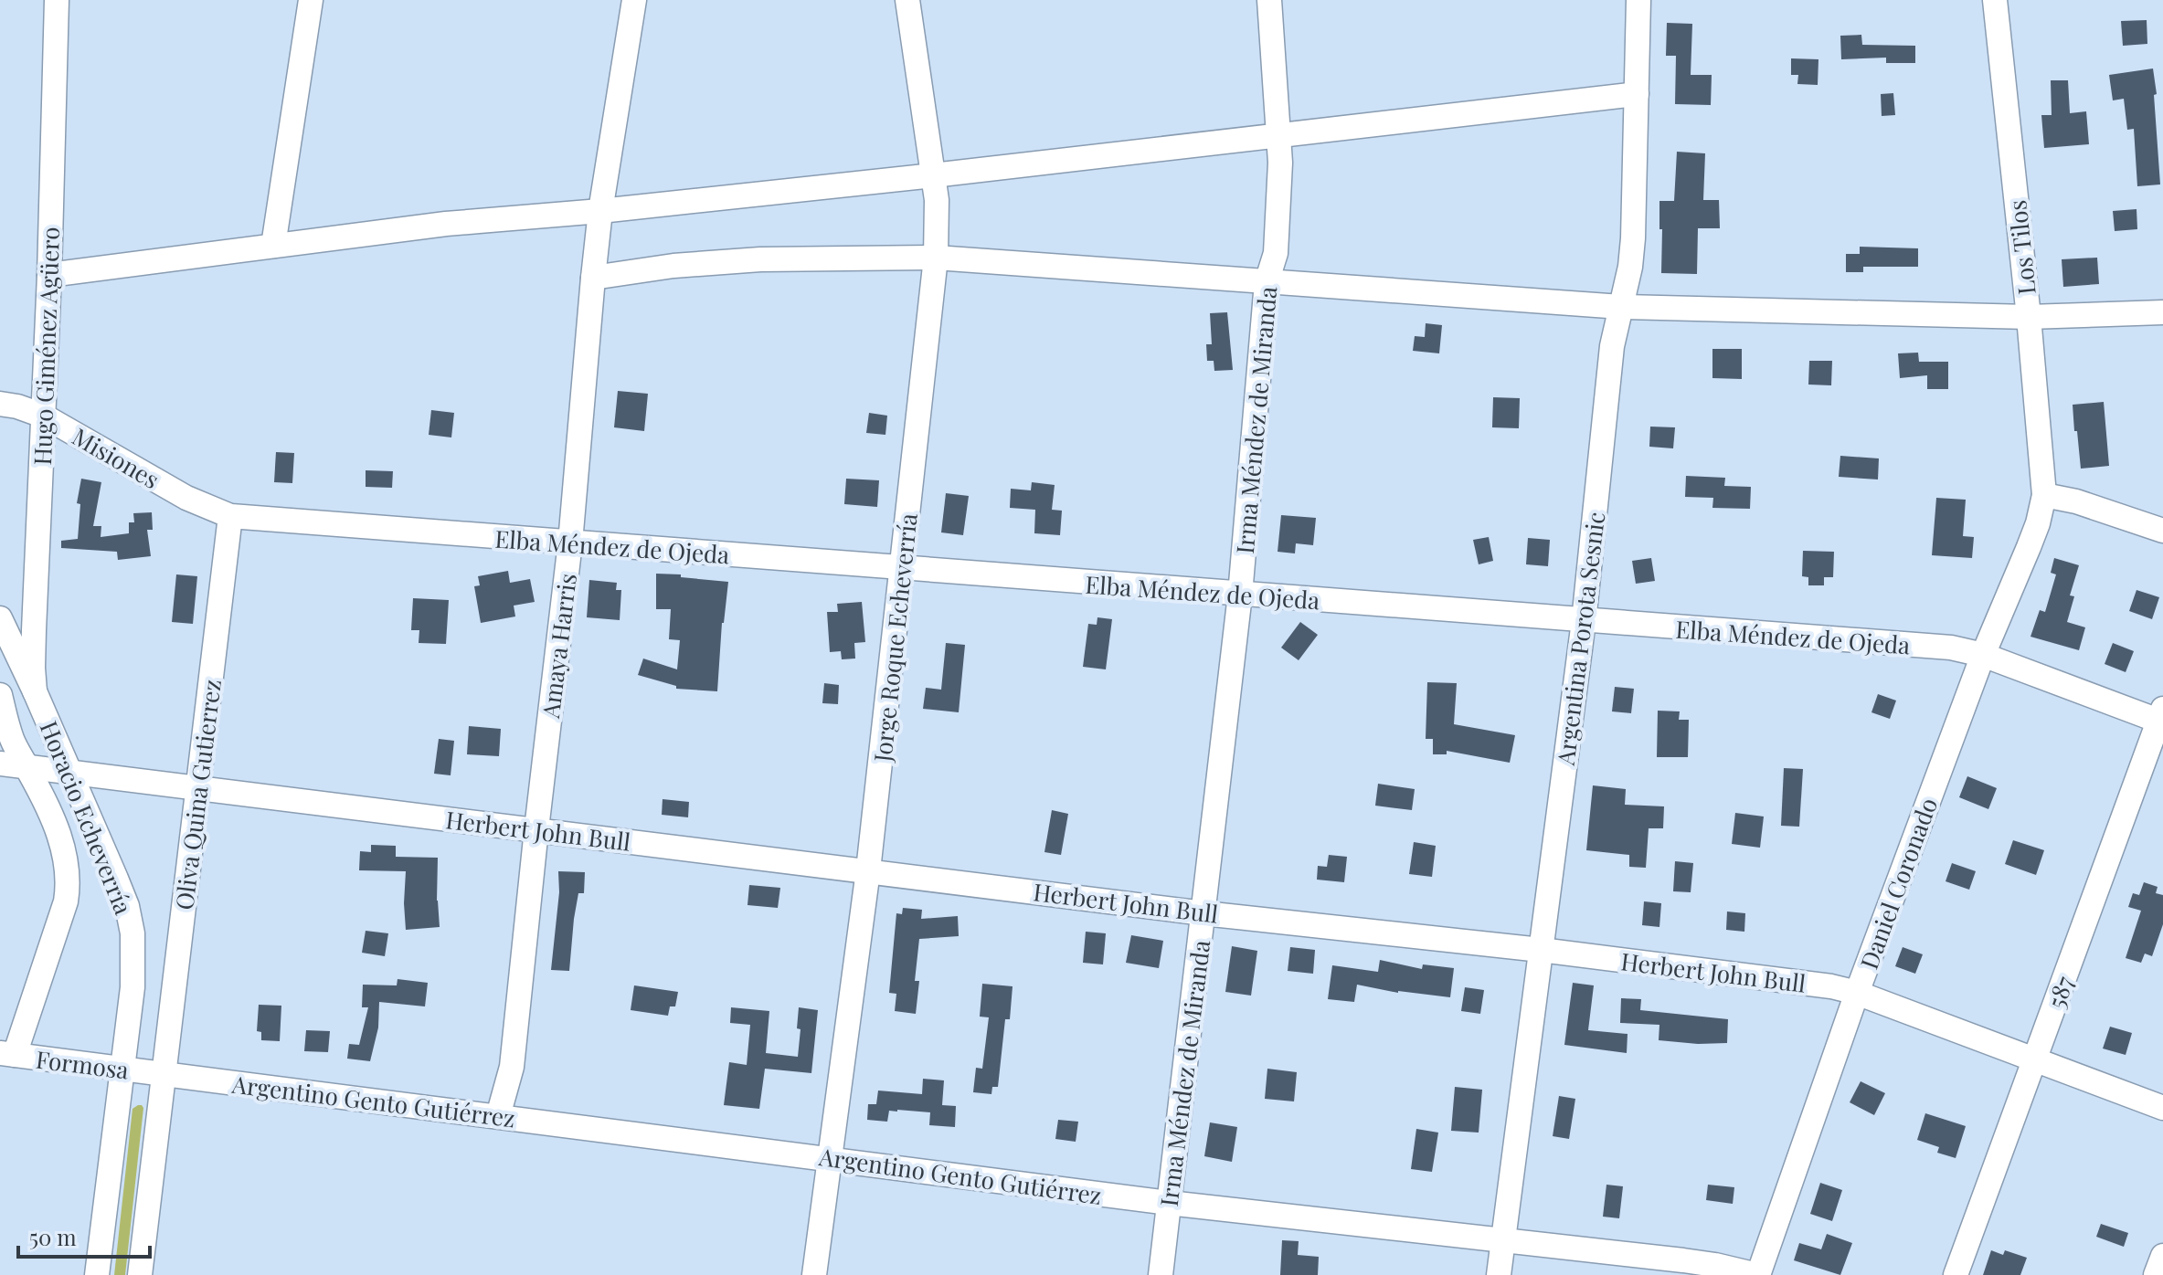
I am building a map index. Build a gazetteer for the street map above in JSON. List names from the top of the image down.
{
  "streets": {
    "street": [
      "Los Tilos",
      "Hugo Giménez Agüero",
      "Irma Méndez de Miranda",
      "Misiones",
      "Elba Méndez de Ojeda",
      "Jorge Roque Echeverría",
      "Argentina Porota Sesnic",
      "Amaya Harris",
      "Oliva Quina Gutierrez",
      "Horacio Echeverría",
      "Herbert John Bull",
      "Daniel Coronado",
      "587",
      "Formosa",
      "Argentino Gento Gutiérrez"
    ]
  },
  "crossings": [
    ["Los Tilos", "Daniel Coronado"],
    ["Hugo Giménez Agüero", "Misiones"],
    ["Hugo Giménez Agüero", "Horacio Echeverría"],
    ["Irma Méndez de Miranda", "Elba Méndez de Ojeda"],
    ["Irma Méndez de Miranda", "Herbert John Bull"],
    ["Irma Méndez de Miranda", "Argentino Gento Gutiérrez"],
    ["Misiones", "Elba Méndez de Ojeda"],
    ["Misiones", "Oliva Quina Gutierrez"],
    ["Elba Méndez de Ojeda", "Jorge Roque Echeverría"],
    ["Elba Méndez de Ojeda", "Argentina Porota Sesnic"],
    ["Elba Méndez de Ojeda", "Amaya Harris"],
    ["Elba Méndez de Ojeda", "Oliva Quina Gutierrez"],
    ["Elba Méndez de Ojeda", "Daniel Coronado"],
    ["Elba Méndez de Ojeda", "587"],
    ["Jorge Roque Echeverría", "Herbert John Bull"],
    ["Jorge Roque Echeverría", "Argentino Gento Gutiérrez"],
    ["Argentina Porota Sesnic", "Herbert John Bull"],
    ["Argentina Porota Sesnic", "Argentino Gento Gutiérrez"],
    ["Amaya Harris", "Herbert John Bull"],
    ["Amaya Harris", "Argentino Gento Gutiérrez"],
    ["Oliva Quina Gutierrez", "Herbert John Bull"],
    ["Oliva Quina Gutierrez", "Formosa"],
    ["Oliva Quina Gutierrez", "Argentino Gento Gutiérrez"],
    ["Horacio Echeverría", "Herbert John Bull"],
    ["Horacio Echeverría", "Formosa"],
    ["Herbert John Bull", "Daniel Coronado"],
    ["Herbert John Bull", "587"],
    ["Daniel Coronado", "Argentino Gento Gutiérrez"],
    ["Formosa", "Argentino Gento Gutiérrez"]
  ],
  "scale_bar": "50 m"
}
